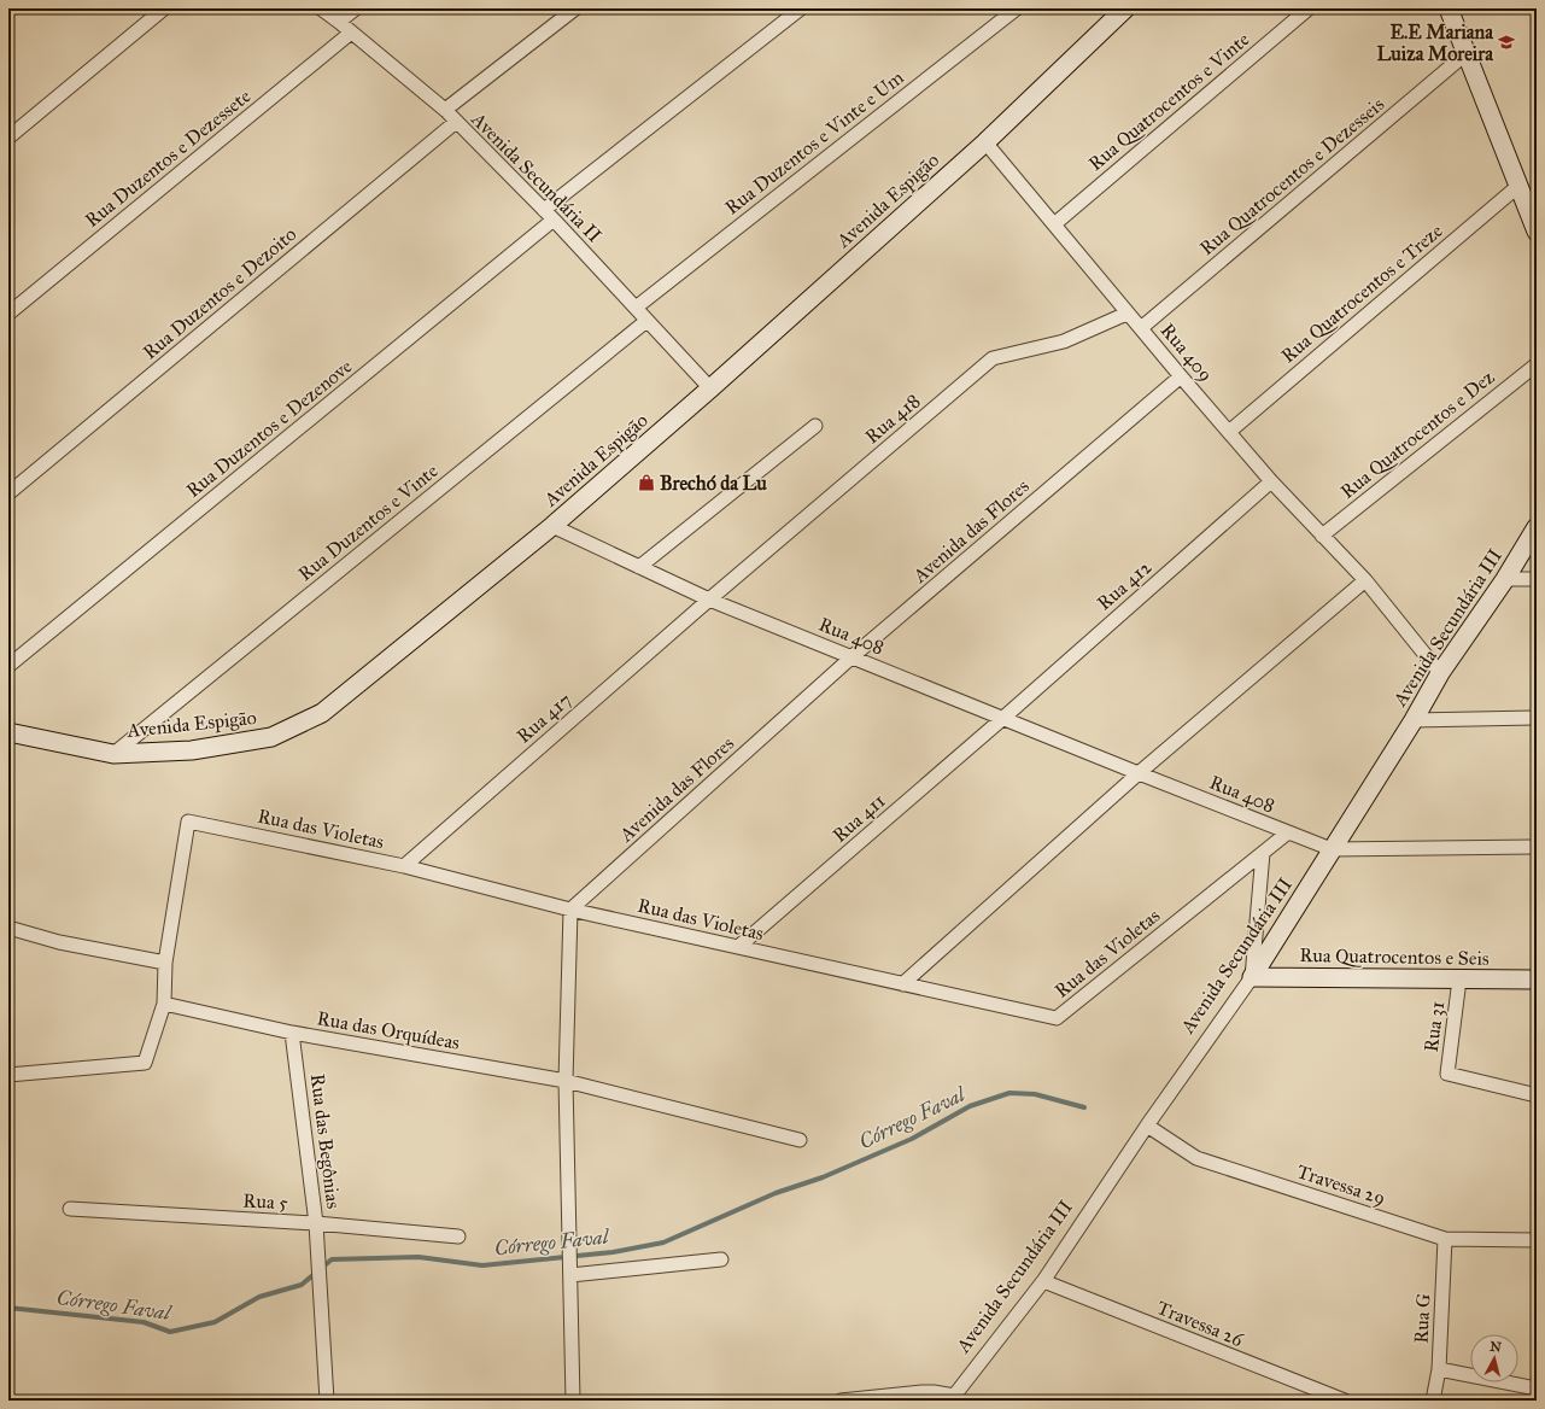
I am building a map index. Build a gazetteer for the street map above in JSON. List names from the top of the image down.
{
  "streets": {
    "street": [
      "Rua Quatrocentos e Vinte",
      "Rua Duzentos e Vinte e Um",
      "Rua Duzentos e Dezessete",
      "Rua Quatrocentos e Dezesseis",
      "Avenida Secundária II",
      "Avenida Espigão",
      "Rua Duzentos e Dezoito",
      "Rua Quatrocentos e Treze",
      "Rua 409",
      "Rua 418",
      "Rua Duzentos e Dezenove",
      "Rua Quatrocentos e Dez",
      "Rua Duzentos e Vinte",
      "Avenida das Flores",
      "Rua 412",
      "Avenida Secundária III",
      "Rua 408",
      "Rua 417",
      "Rua 411",
      "Rua das Violetas",
      "Rua Quatrocentos e Seis",
      "Rua 31",
      "Rua das Orquídeas",
      "Rua das Begônias",
      "Travessa 29",
      "Rua 5",
      "Rua G",
      "Travessa 26"
    ]
  },
  "crossings": [
    ["Rua Quatrocentos e Vinte", "Rua 409"],
    ["Rua Duzentos e Vinte e Um", "Avenida Secundária II"],
    ["Rua Duzentos e Dezessete", "Avenida Secundária II"],
    ["Rua Quatrocentos e Dezesseis", "Rua 409"],
    ["Avenida Secundária II", "Avenida Espigão"],
    ["Avenida Secundária II", "Rua Duzentos e Dezoito"],
    ["Avenida Secundária II", "Rua Duzentos e Dezenove"],
    ["Avenida Secundária II", "Rua Duzentos e Vinte"],
    ["Avenida Espigão", "Rua 409"],
    ["Avenida Espigão", "Rua Duzentos e Vinte"],
    ["Avenida Espigão", "Rua 408"],
    ["Rua Quatrocentos e Treze", "Rua 409"],
    ["Rua 409", "Rua 418"],
    ["Rua 409", "Rua Quatrocentos e Dez"],
    ["Rua 409", "Avenida das Flores"],
    ["Rua 409", "Rua 412"],
    ["Rua 409", "Avenida Secundária III"],
    ["Rua 418", "Rua 408"],
    ["Rua 418", "Rua 417"],
    ["Avenida das Flores", "Rua 408"],
    ["Avenida das Flores", "Rua das Violetas"],
    ["Rua 412", "Rua 408"],
    ["Rua 412", "Rua 411"],
    ["Avenida Secundária III", "Rua 408"],
    ["Avenida Secundária III", "Rua Quatrocentos e Seis"],
    ["Avenida Secundária III", "Travessa 29"],
    ["Avenida Secundária III", "Travessa 26"],
    ["Rua 408", "Rua 417"],
    ["Rua 408", "Rua 411"],
    ["Rua 408", "Rua das Violetas"],
    ["Rua 417", "Rua das Violetas"],
    ["Rua 411", "Rua das Violetas"],
    ["Rua das Violetas", "Rua das Orquídeas"],
    ["Rua Quatrocentos e Seis", "Rua 31"],
    ["Rua das Orquídeas", "Rua das Begônias"],
    ["Rua das Begônias", "Rua 5"],
    ["Travessa 29", "Rua G"]
  ],
  "water": ["Córrego Faval"],
  "places": {
    "school or university": ["E.E Mariana Luiza Moreira"],
    "shop": ["Brechó da Lu"]
  },
  "north": "top"
}
